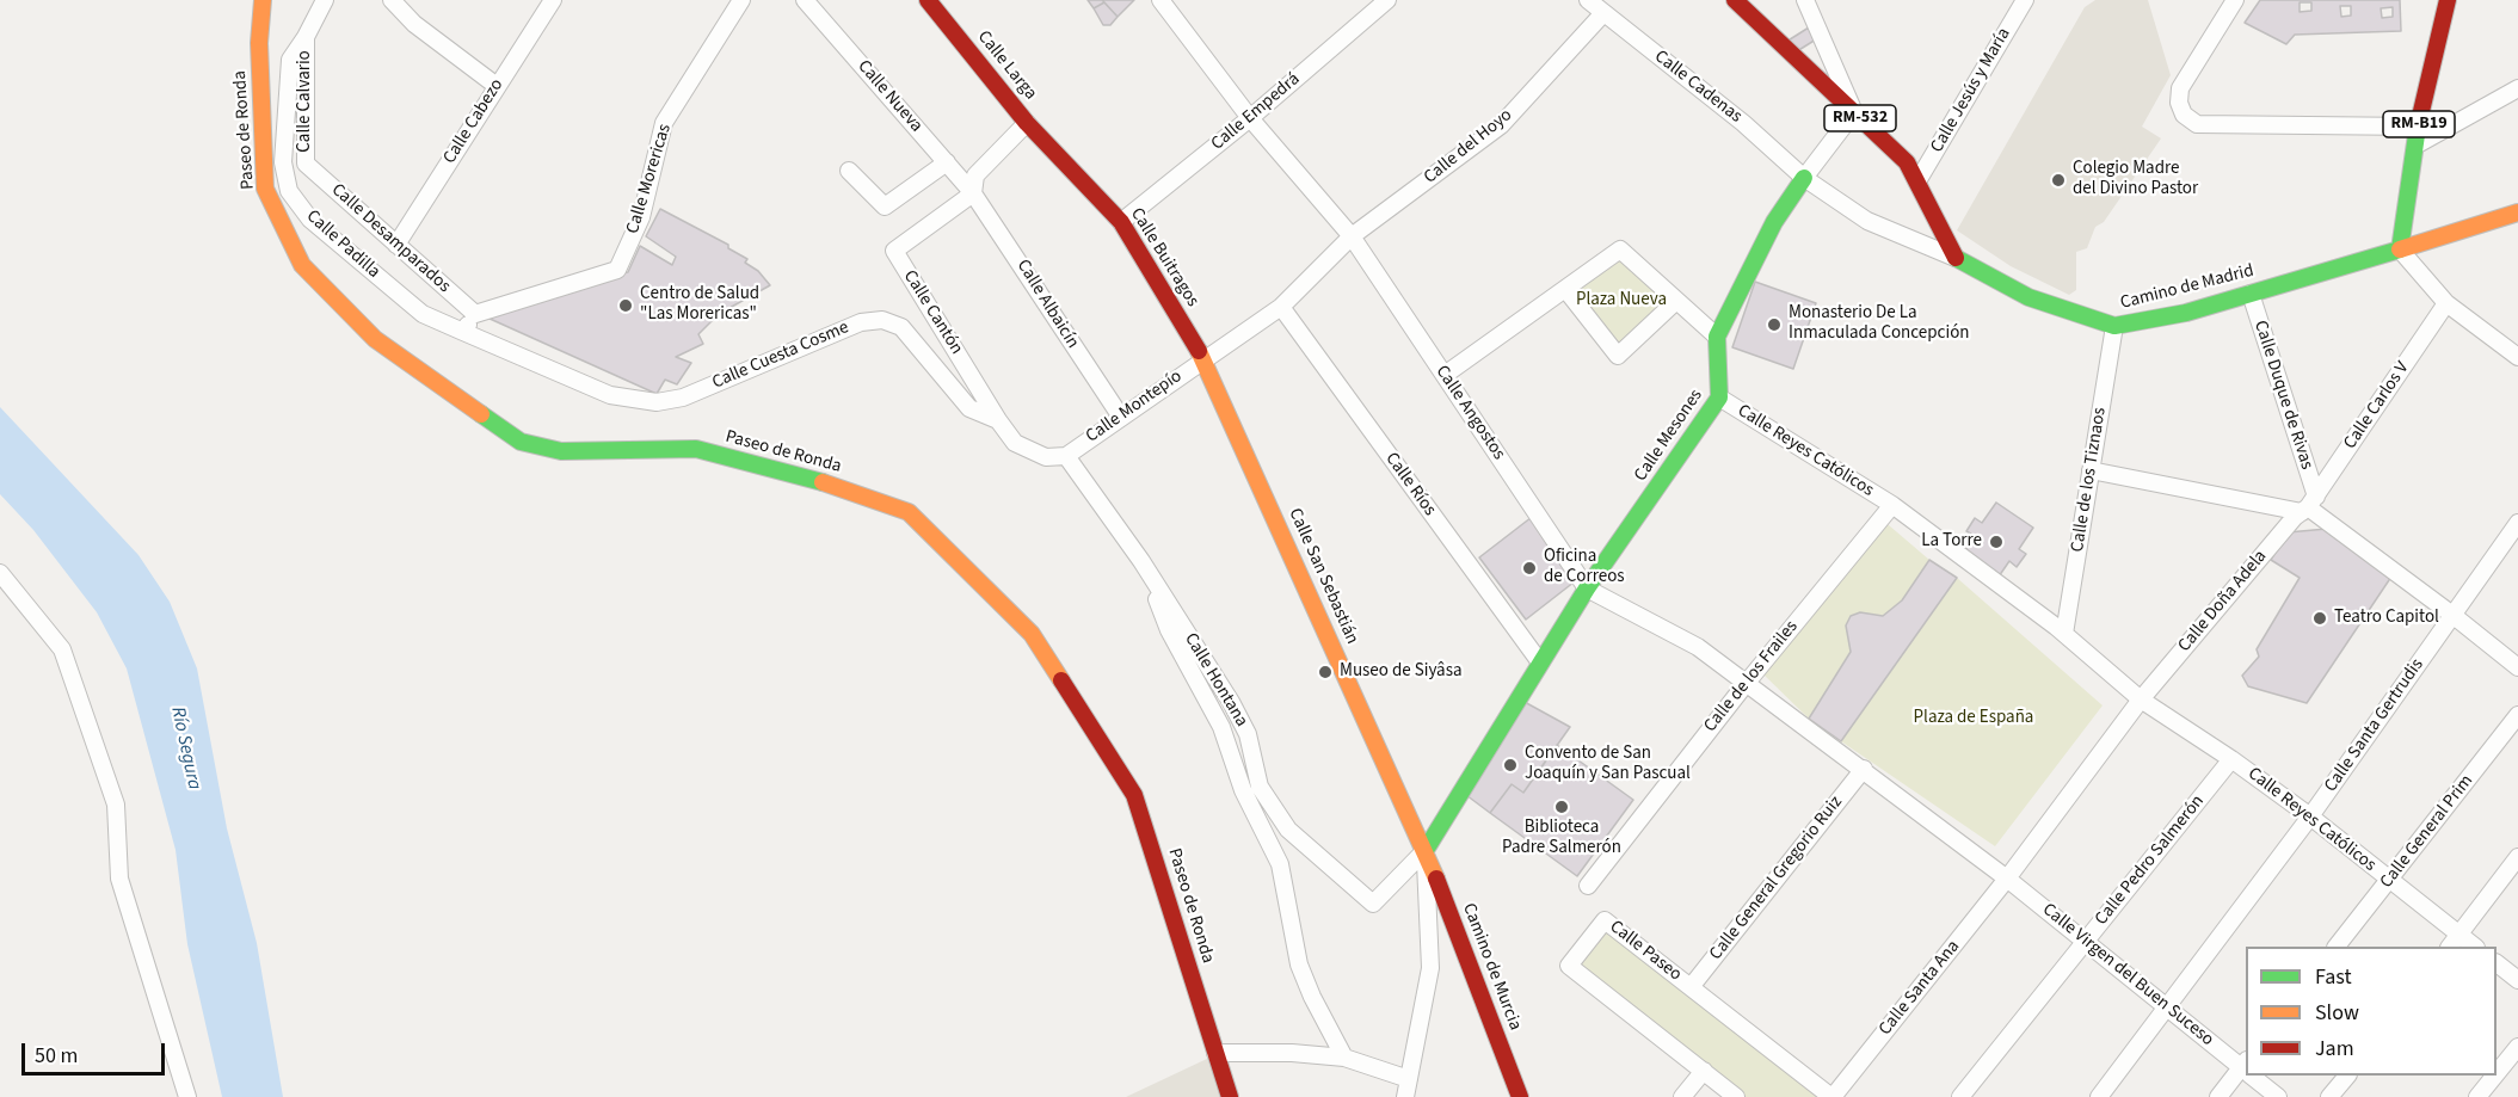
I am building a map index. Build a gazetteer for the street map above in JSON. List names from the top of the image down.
{
  "streets": {
    "main road": [
      "Calle Larga",
      "RM-532",
      "RM-B19",
      "Paseo de Ronda",
      "Calle Buitragos",
      "Camino de Madrid",
      "Calle Mesones",
      "Calle San Sebastián",
      "Camino de Murcia"
    ],
    "street": [
      "Calle Cadenas",
      "Calle Jesús y María",
      "Calle Nueva",
      "Calle Calvario",
      "Calle Empedrá",
      "Calle Cabezo",
      "Calle del Hoyo",
      "Calle Morericas",
      "Calle Desamparados",
      "Calle Padilla",
      "Calle Albaicín",
      "Calle Cantón",
      "Calle Cuesta Cosme",
      "Calle Duque de Rivas",
      "Calle Carlos V",
      "Calle Montepío",
      "Calle Angostos",
      "Calle Reyes Católicos",
      "Calle de los Tiznaos",
      "Calle Ríos",
      "Calle Doña Adela",
      "Calle de los Frailes",
      "Calle Hontana",
      "Calle Santa Gertrudis",
      "Calle General Prim",
      "Calle Pedro Salmerón",
      "Calle General Gregorio Ruiz",
      "Calle Paseo",
      "Calle Virgen del Buen Suceso",
      "Calle Santa Ana"
    ]
  },
  "crossings": [
    ["Calle Larga", "Calle Buitragos"],
    ["Calle Cadenas", "Calle del Hoyo"],
    ["Calle Cadenas", "Camino de Madrid"],
    ["Calle Cadenas", "Calle Mesones"],
    ["Calle Jesús y María", "RM-532"],
    ["Calle Nueva", "Calle Albaicín"],
    ["Calle Nueva", "Calle Cantón"],
    ["Calle Calvario", "Calle Desamparados"],
    ["Calle Calvario", "Calle Padilla"],
    ["Calle Empedrá", "Calle Buitragos"],
    ["Calle Empedrá", "Calle Angostos"],
    ["RM-532", "Camino de Madrid"],
    ["Calle Cabezo", "Calle Desamparados"],
    ["RM-B19", "Camino de Madrid"],
    ["Calle del Hoyo", "Calle Montepío"],
    ["Calle del Hoyo", "Calle Angostos"],
    ["Calle del Hoyo", "Calle Ríos"],
    ["Calle Morericas", "Calle Desamparados"],
    ["Calle Padilla", "Calle Cuesta Cosme"],
    ["Calle Buitragos", "Calle Montepío"],
    ["Calle Buitragos", "Calle San Sebastián"],
    ["Camino de Madrid", "Calle Duque de Rivas"],
    ["Camino de Madrid", "Calle Mesones"],
    ["Camino de Madrid", "Calle de los Tiznaos"],
    ["Calle Albaicín", "Calle Cantón"],
    ["Calle Albaicín", "Calle Montepío"],
    ["Calle Cantón", "Calle Cuesta Cosme"],
    ["Calle Cuesta Cosme", "Calle Montepío"],
    ["Calle Cuesta Cosme", "Calle Hontana"],
    ["Calle Duque de Rivas", "Calle Carlos V"],
    ["Calle Duque de Rivas", "Calle Doña Adela"],
    ["Calle Carlos V", "Calle Doña Adela"],
    ["Calle Montepío", "Calle Ríos"],
    ["Calle Montepío", "Calle San Sebastián"],
    ["Calle Montepío", "Calle Hontana"],
    ["Calle Angostos", "Calle Mesones"],
    ["Calle Mesones", "Calle Reyes Católicos"],
    ["Calle Mesones", "Calle Ríos"],
    ["Calle Mesones", "Calle San Sebastián"],
    ["Calle Mesones", "Calle Hontana"],
    ["Calle Mesones", "Camino de Murcia"],
    ["Calle Reyes Católicos", "Calle Doña Adela"],
    ["Calle Reyes Católicos", "Calle de los Frailes"],
    ["Calle Reyes Católicos", "Calle Santa Gertrudis"],
    ["Calle Reyes Católicos", "Calle General Prim"],
    ["Calle Reyes Católicos", "Calle Pedro Salmerón"],
    ["Calle San Sebastián", "Calle Hontana"],
    ["Calle San Sebastián", "Camino de Murcia"],
    ["Calle Hontana", "Camino de Murcia"],
    ["Calle Santa Gertrudis", "Calle Virgen del Buen Suceso"],
    ["Calle Pedro Salmerón", "Calle Virgen del Buen Suceso"],
    ["Calle General Gregorio Ruiz", "Calle Paseo"],
    ["Calle Paseo", "Calle Santa Ana"],
    ["Calle Virgen del Buen Suceso", "Calle Santa Ana"]
  ],
  "water": ["Río Segura"],
  "parks": ["Plaza Nueva", "Plaza de España"],
  "places": [
    "Colegio Madre del Divino Pastor",
    "Centro de Salud \"Las Morericas\"",
    "Monasterio De La Inmaculada Concepción",
    "La Torre",
    "Oficina de Correos",
    "Teatro Capitol",
    "Museo de Siyâsa",
    "Convento de San Joaquín y San Pascual",
    "Biblioteca Padre Salmerón"
  ],
  "legend": ["Fast", "Slow", "Jam"],
  "scale_bar": "50 m"
}
